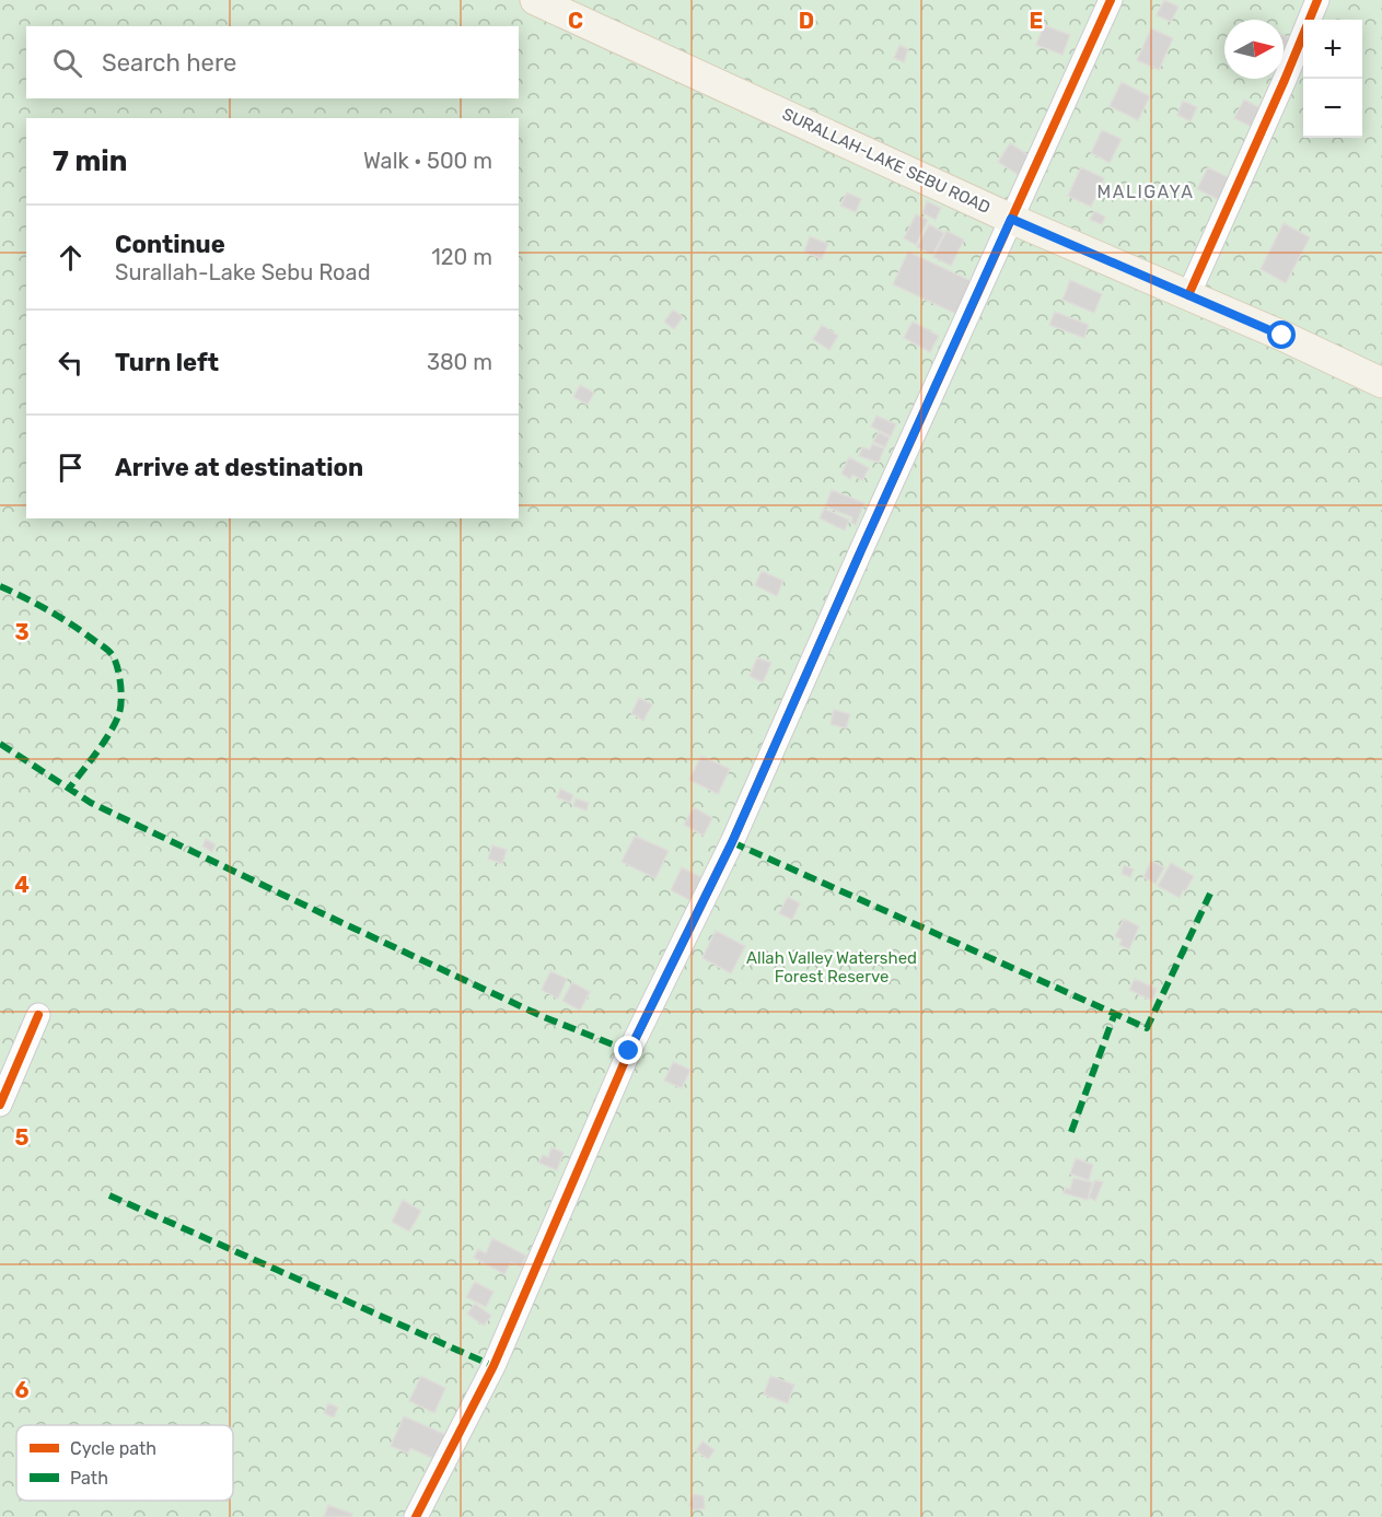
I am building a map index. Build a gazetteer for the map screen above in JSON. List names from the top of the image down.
{
  "streets": {
    "main road": ["SURALLAH-LAKE SEBU ROAD"]
  },
  "districts": ["MALIGAYA"],
  "parks": ["Allah Valley Watershed Forest Reserve"],
  "legend": ["Cycle path", "Path"],
  "north": "right",
  "page": {
    "map_buttons": ["+", "−"],
    "search": "Search here",
    "heading": ["7 min", "Walk · 500 m"],
    "list": [
      ["Continue", "Surallah-Lake Sebu Road", "120 m"],
      ["Turn left", "380 m"],
      "Arrive at destination"
    ]
  },
  "grid": {
    "columns": ["C", "D", "E"],
    "rows": [
      "3",
      "4",
      "5",
      "6"
    ]
  }
}
